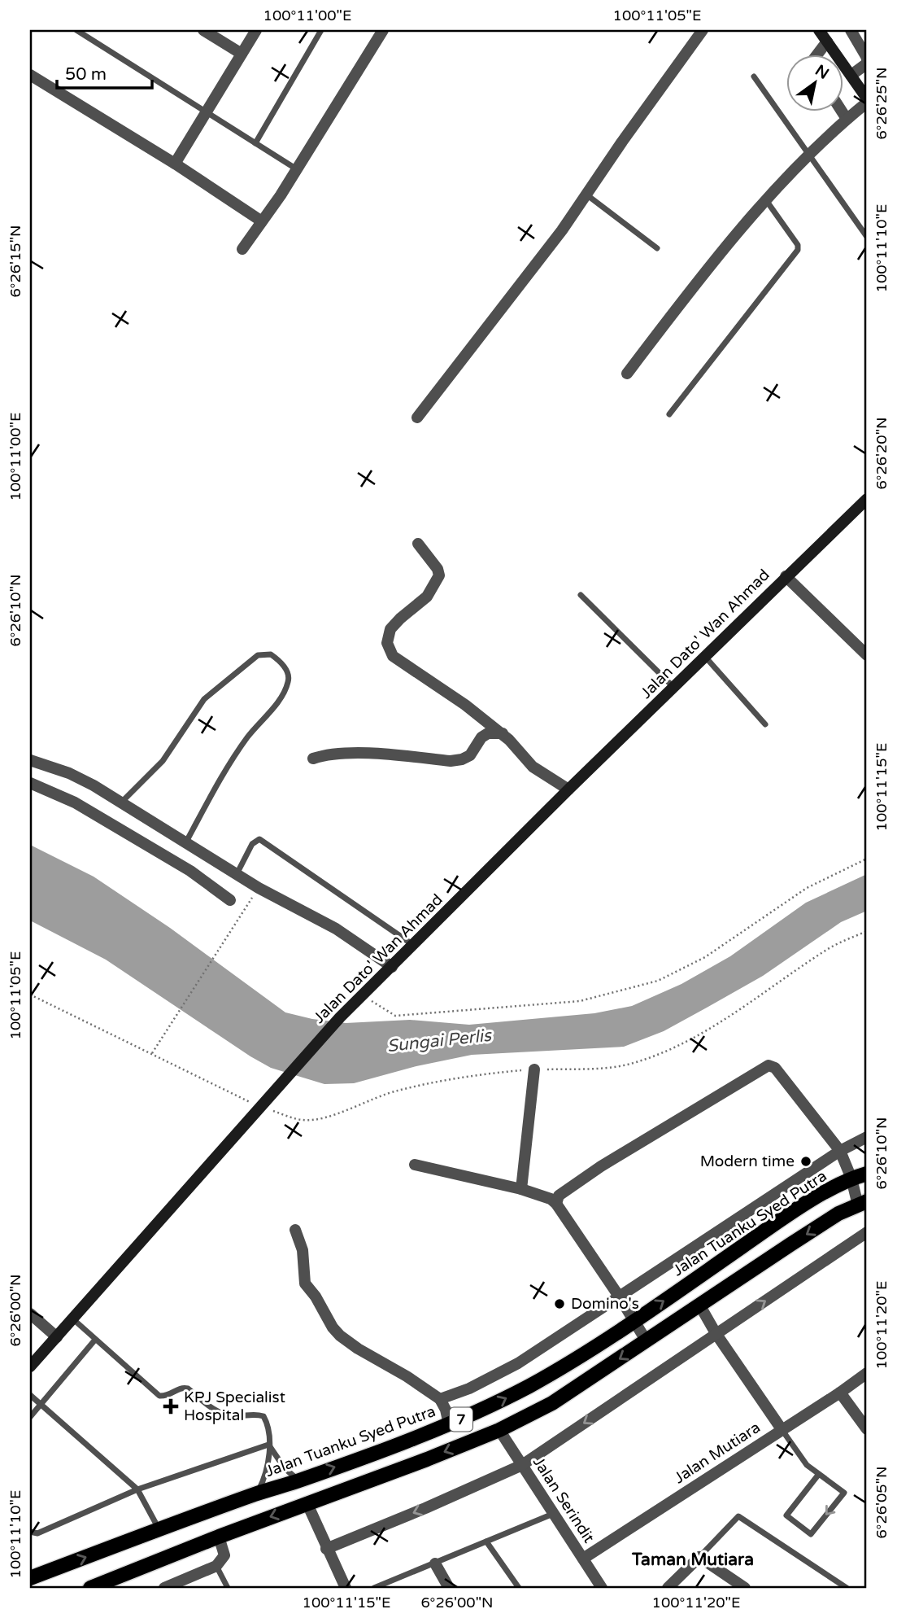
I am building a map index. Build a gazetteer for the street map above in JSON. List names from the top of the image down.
{
  "streets": {
    "main road": ["Jalan Dato' Wan Ahmad", "Jalan Tuanku Syed Putra", "7"],
    "street": ["Jalan Mutiara", "Jalan Serindit"]
  },
  "crossings": [
    ["7", "Jalan Serindit"],
    ["Jalan Mutiara", "Jalan Serindit"]
  ],
  "districts": ["Taman Mutiara"],
  "water": ["Sungai Perlis"],
  "places": {
    "other": ["Modern time", "Domino's"],
    "health": ["KPJ Specialist Hospital"]
  },
  "scale_bar": "50 m",
  "north": "top right",
  "coordinates": [
    "100°11'00\"E",
    "100°11'05\"E",
    "6°26'25\"N",
    "100°11'10\"E",
    "6°26'15\"N",
    "6°26'20\"N",
    "6°26'10\"N",
    "100°11'15\"E",
    "6°26'00\"N",
    "100°11'20\"E",
    "6°26'05\"N"
  ]
}
